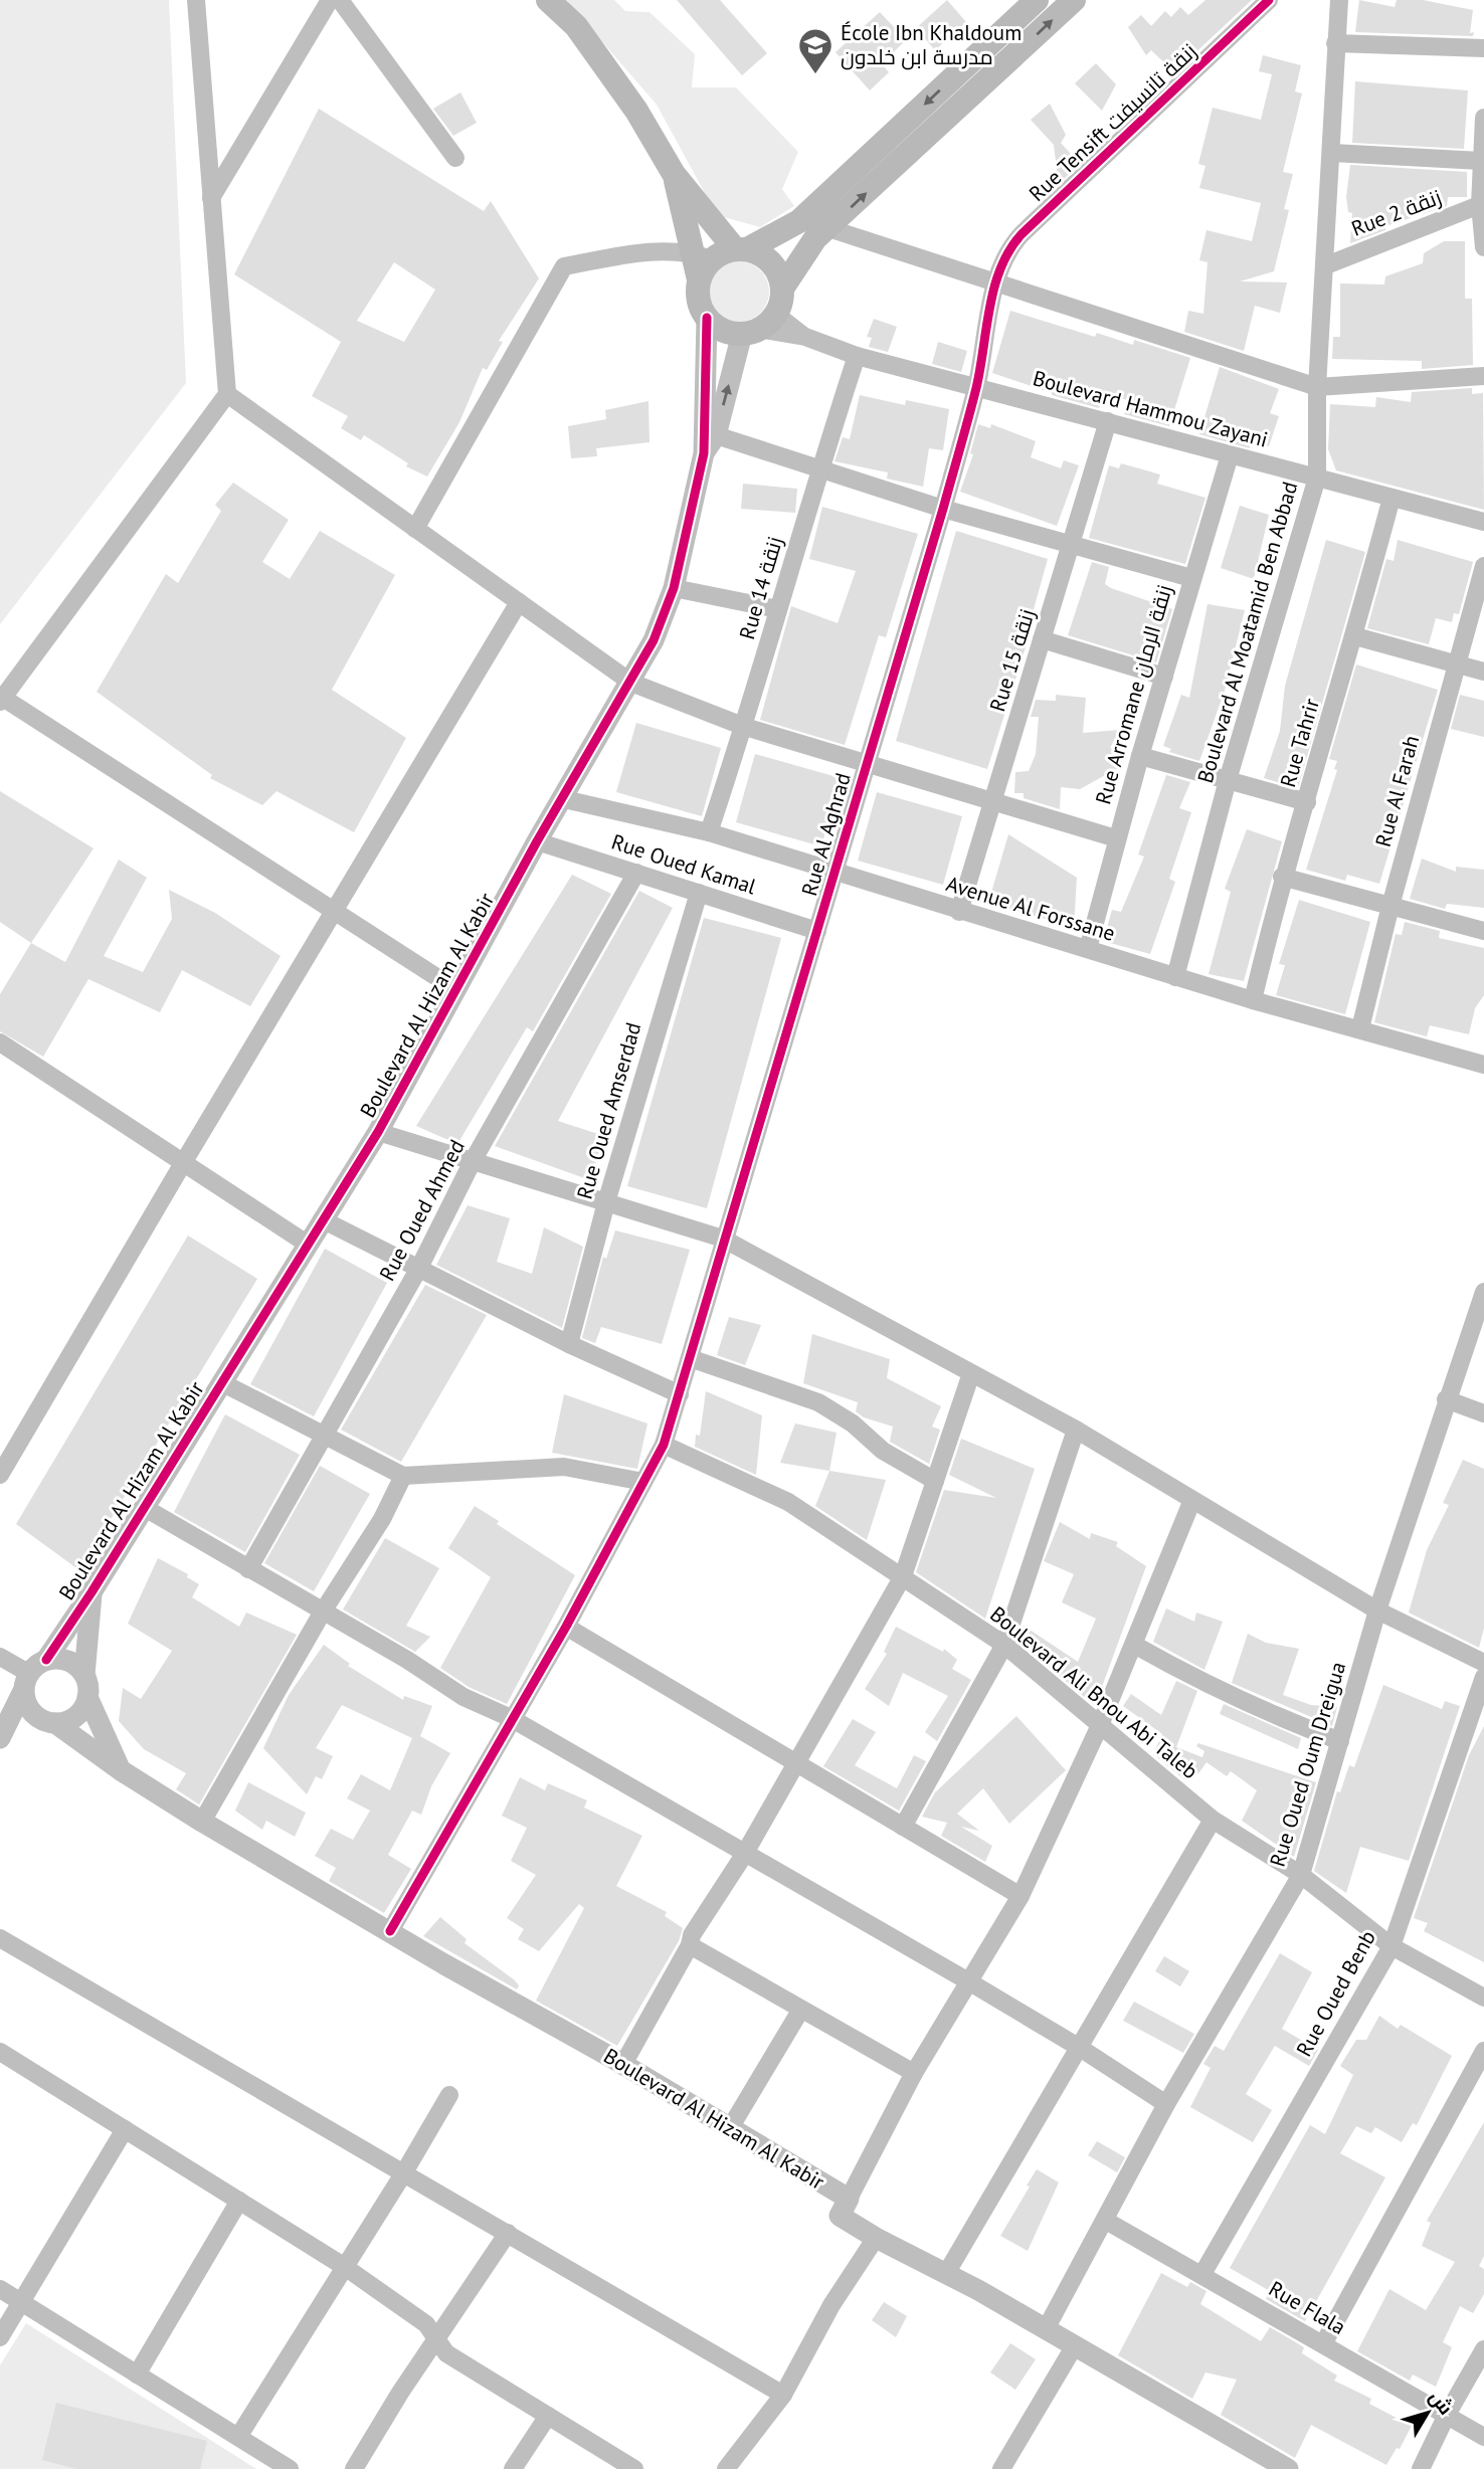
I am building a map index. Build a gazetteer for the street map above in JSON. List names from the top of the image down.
{
  "streets": {
    "street": [
      "Rue Tensift زنقة تانسيفت",
      "Rue 2 زنقة",
      "Boulevard Hammou Zayani",
      "Rue 14 زنقة",
      "Boulevard Al Moatamid Ben Abbad",
      "Rue 15 زنقة",
      "Rue Arromane زنقة الرمان",
      "Rue Tahrir",
      "Rue Al Farah",
      "Rue Al Aghrad",
      "Rue Oued Kamal",
      "Avenue Al Forssane",
      "Boulevard Al Hizam Al Kabir",
      "Rue Oued Amserdad",
      "Rue Oued Ahmed",
      "Boulevard Ali Bnou Abi Taleb",
      "Rue Oued Oum Dreigua",
      "Rue Oued Benb",
      "Rue Flala"
    ]
  },
  "crossings": [
    ["Rue Tensift زنقة تانسيفت", "Rue Al Aghrad"],
    ["Rue 2 زنقة", "Boulevard Al Moatamid Ben Abbad"],
    ["Boulevard Hammou Zayani", "Rue 14 زنقة"],
    ["Boulevard Hammou Zayani", "Boulevard Al Moatamid Ben Abbad"],
    ["Boulevard Hammou Zayani", "Rue 15 زنقة"],
    ["Boulevard Hammou Zayani", "Rue Arromane زنقة الرمان"],
    ["Boulevard Hammou Zayani", "Rue Tahrir"],
    ["Boulevard Hammou Zayani", "Rue Al Aghrad"],
    ["Boulevard Hammou Zayani", "Boulevard Al Hizam Al Kabir"],
    ["Rue 14 زنقة", "Avenue Al Forssane"],
    ["Boulevard Al Moatamid Ben Abbad", "Avenue Al Forssane"],
    ["Rue 15 زنقة", "Avenue Al Forssane"],
    ["Rue Arromane زنقة الرمان", "Avenue Al Forssane"],
    ["Rue Tahrir", "Avenue Al Forssane"],
    ["Rue Al Farah", "Avenue Al Forssane"],
    ["Rue Al Aghrad", "Rue Oued Kamal"],
    ["Rue Al Aghrad", "Avenue Al Forssane"],
    ["Rue Al Aghrad", "Boulevard Al Hizam Al Kabir"],
    ["Rue Al Aghrad", "Boulevard Ali Bnou Abi Taleb"],
    ["Rue Oued Kamal", "Boulevard Al Hizam Al Kabir"],
    ["Rue Oued Kamal", "Rue Oued Amserdad"],
    ["Rue Oued Kamal", "Rue Oued Ahmed"],
    ["Avenue Al Forssane", "Boulevard Al Hizam Al Kabir"],
    ["Boulevard Al Hizam Al Kabir", "Rue Oued Oum Dreigua"],
    ["Boulevard Ali Bnou Abi Taleb", "Rue Oued Oum Dreigua"],
    ["Boulevard Ali Bnou Abi Taleb", "Rue Oued Benb"],
    ["Rue Oued Oum Dreigua", "Rue Flala"],
    ["Rue Oued Benb", "Rue Flala"]
  ],
  "places": {
    "school or university": ["École Ibn Khaldoum مدرسة ابن خلدون"]
  },
  "north": "top right"
}
